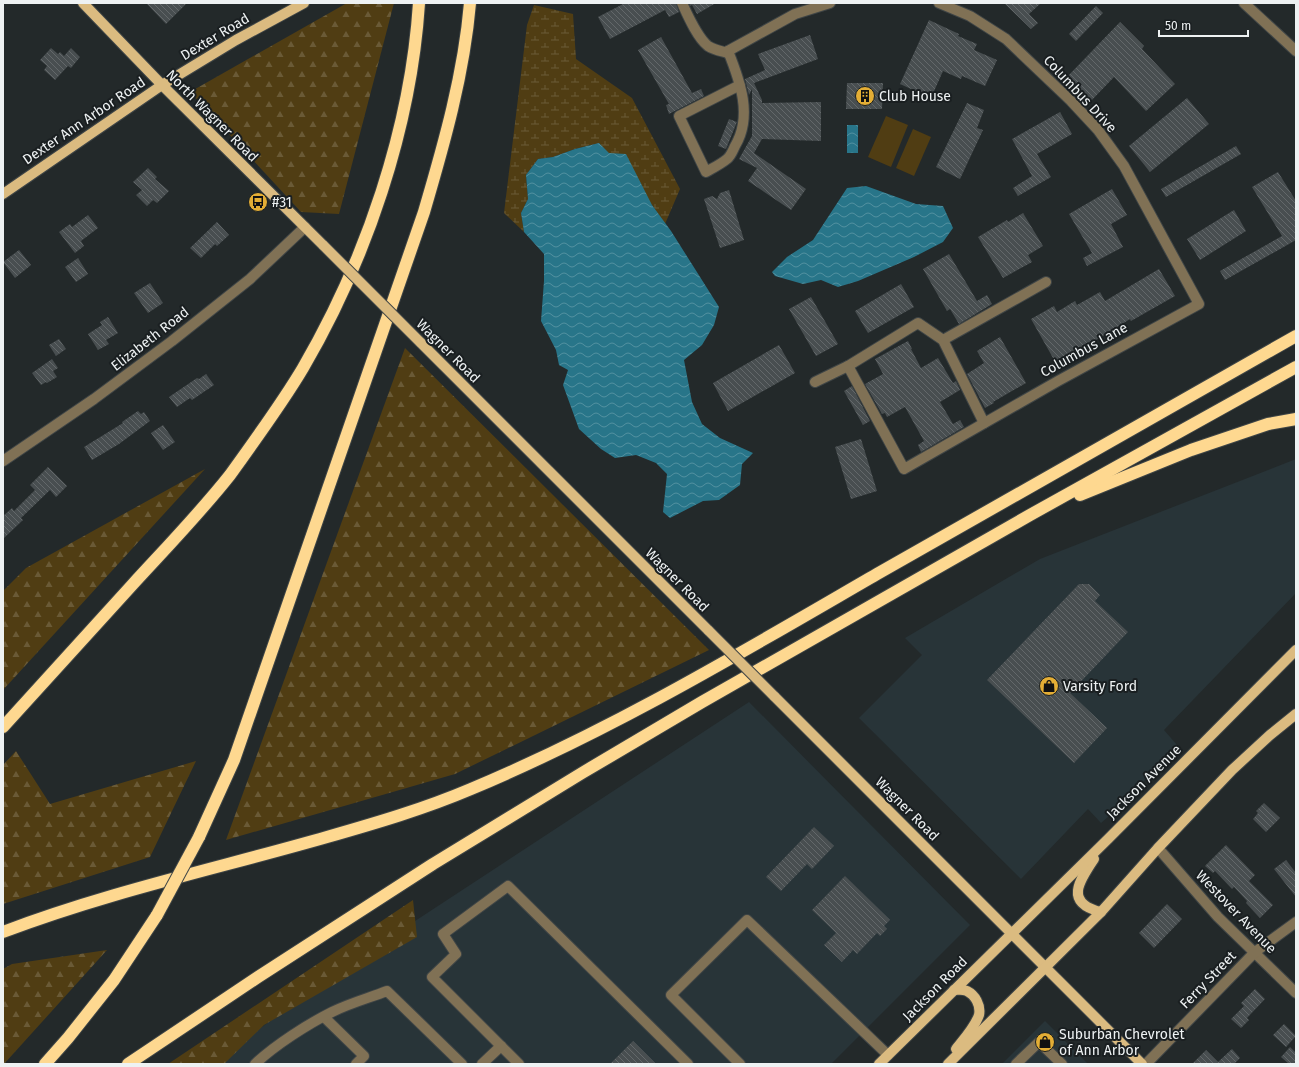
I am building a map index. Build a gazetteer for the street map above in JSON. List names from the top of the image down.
{
  "streets": {
    "main road": [
      "Dexter Road",
      "North Wagner Road",
      "Dexter Ann Arbor Road",
      "Wagner Road",
      "Jackson Avenue",
      "Jackson Road"
    ],
    "street": [
      "Columbus Drive",
      "Elizabeth Road",
      "Columbus Lane",
      "Westover Avenue",
      "Ferry Street"
    ]
  },
  "crossings": [
    ["Dexter Road", "North Wagner Road"],
    ["Dexter Road", "Dexter Ann Arbor Road"],
    ["Columbus Drive", "Columbus Lane"],
    ["North Wagner Road", "Dexter Ann Arbor Road"],
    ["North Wagner Road", "Elizabeth Road"],
    ["North Wagner Road", "Wagner Road"],
    ["Wagner Road", "Jackson Avenue"],
    ["Wagner Road", "Jackson Road"],
    ["Jackson Avenue", "Jackson Road"],
    ["Westover Avenue", "Ferry Street"]
  ],
  "places": {
    "building": ["Club House"],
    "bus stop": ["#31"],
    "shop": ["Varsity Ford", "Suburban Chevrolet of Ann Arbor"]
  },
  "scale_bar": "50 m"
}
